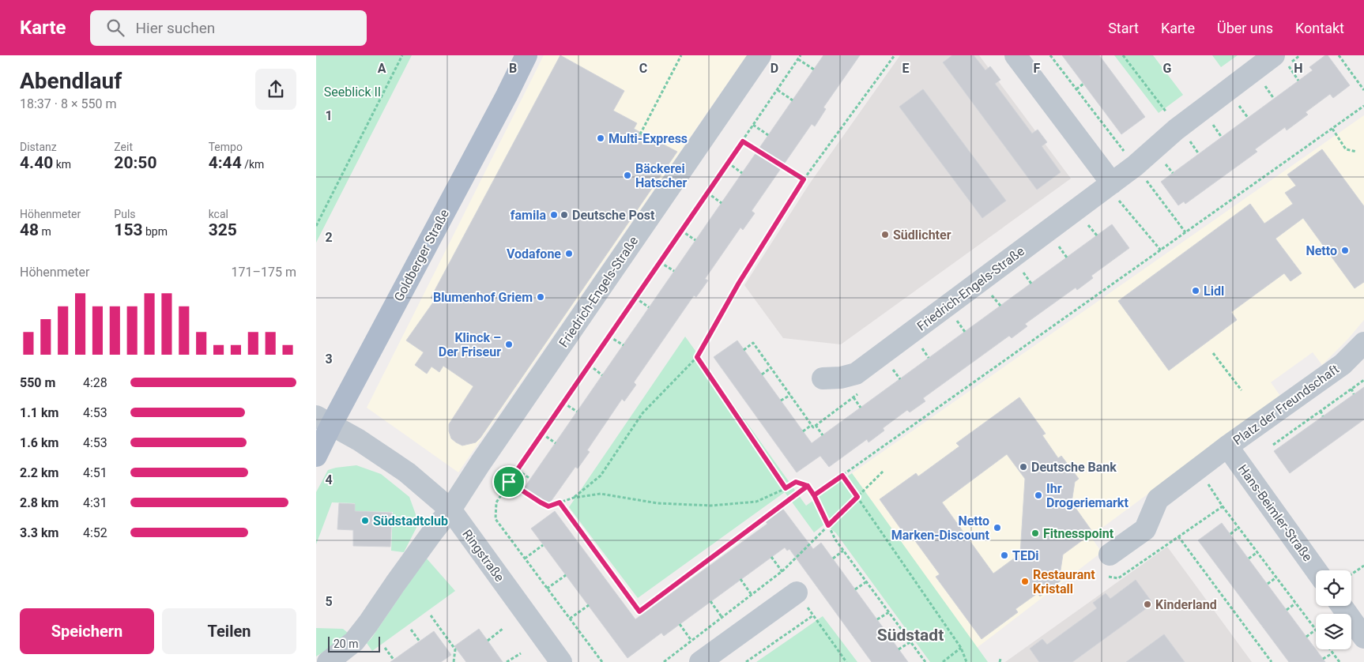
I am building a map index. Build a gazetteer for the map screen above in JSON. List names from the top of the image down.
{
  "streets": {
    "main road": ["Goldberger Straße"],
    "street": [
      "Friedrich-Engels-Straße",
      "Platz der Freundschaft",
      "Hans-Beimler-Straße",
      "Ringstraße"
    ]
  },
  "crossings": [
    ["Goldberger Straße", "Ringstraße"],
    ["Friedrich-Engels-Straße", "Ringstraße"],
    ["Platz der Freundschaft", "Hans-Beimler-Straße"]
  ],
  "districts": ["Südstadt"],
  "parks": ["Seeblick II"],
  "places": [
    "Multi-Express",
    "Bäckerei Hatscher",
    "famila",
    "Deutsche Post",
    "Südlichter",
    "Netto",
    "Vodafone",
    "Lidl",
    "Blumenhof Griem",
    "Klinck – Der Friseur",
    "Deutsche Bank",
    "Ihr Drogeriemarkt",
    "Südstadtclub",
    "Netto Marken-Discount",
    "Fitnesspoint",
    "TEDi",
    "Restaurant Kristall",
    "Kinderland"
  ],
  "scale_bar": "20 m",
  "page": {
    "header": "Karte",
    "search": "Hier suchen",
    "nav": [
      "Start",
      "Karte",
      "Über uns",
      "Kontakt"
    ],
    "heading": ["Abendlauf", "18:37 · 8 × 550 m"],
    "stats": [
      ["Distanz", "4.40 km"],
      ["Zeit", "20:50"],
      ["Tempo", "4:44 /km"],
      ["Höhenmeter", "48 m"],
      ["Puls", "153 bpm"],
      ["kcal", "325"]
    ],
    "chart": ["Höhenmeter", "171–175 m"],
    "list": [
      {
        "name": "550 m",
        "note": "4:28"
      },
      {
        "name": "1.1 km",
        "note": "4:53"
      },
      {
        "name": "1.6 km",
        "note": "4:53"
      },
      {
        "name": "2.2 km",
        "note": "4:51"
      },
      {
        "name": "2.8 km",
        "note": "4:31"
      },
      {
        "name": "3.3 km",
        "note": "4:52"
      }
    ],
    "buttons": ["Speichern", "Teilen"],
    "scale": "20 m"
  },
  "grid": {
    "columns": [
      "A",
      "B",
      "C",
      "D",
      "E",
      "F",
      "G",
      "H"
    ],
    "rows": [
      "1",
      "2",
      "3",
      "4",
      "5"
    ]
  }
}
